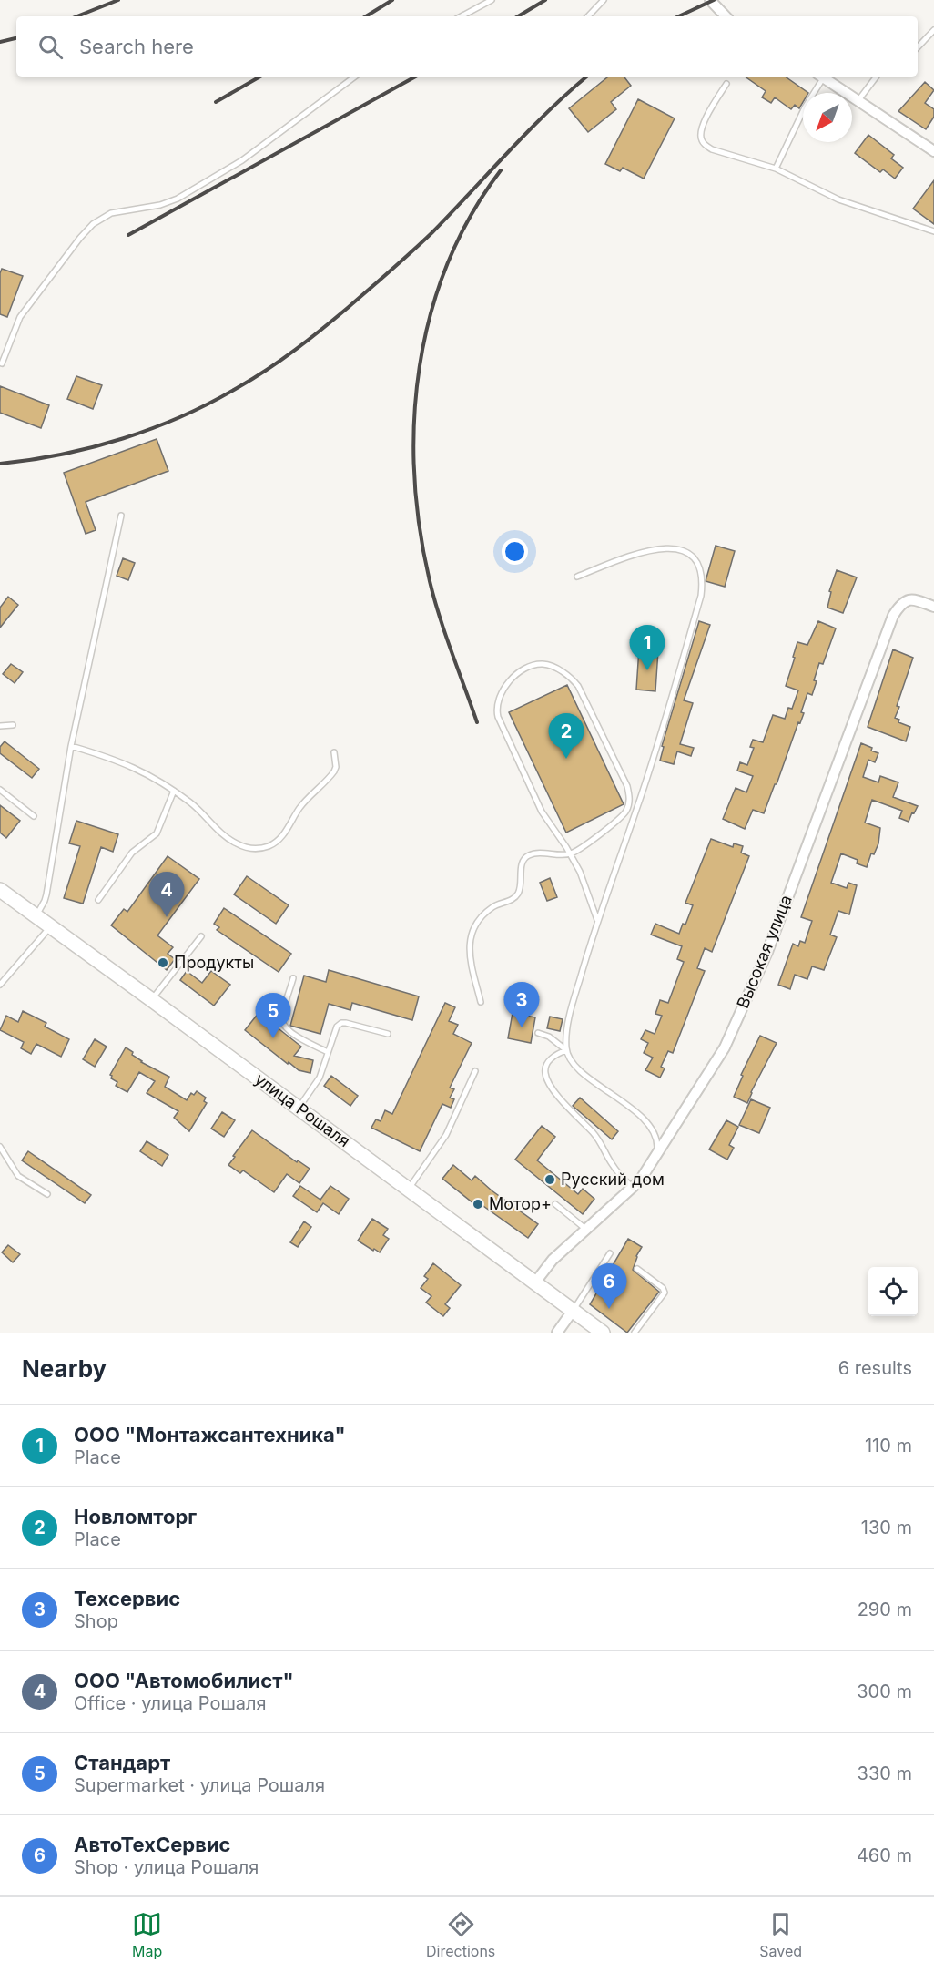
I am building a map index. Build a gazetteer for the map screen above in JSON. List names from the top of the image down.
{
  "streets": {
    "main road": ["улица Рошаля"],
    "street": ["Высокая улица"]
  },
  "crossings": [
    ["Высокая улица", "улица Рошаля"]
  ],
  "places": ["Продукты", "Русский дом", "Мотор+"],
  "north": "bottom left",
  "page": {
    "search": "Search here",
    "pins": [
      "1",
      "2",
      "4",
      "3",
      "5",
      "6"
    ],
    "heading": ["Nearby", "6 results"],
    "list": [
      {
        "mark": "1",
        "name": "ООО \"Монтажсантехника\"",
        "note": "Place",
        "value": "110 m"
      },
      {
        "mark": "2",
        "name": "Новломторг",
        "note": "Place",
        "value": "130 m"
      },
      {
        "mark": "3",
        "name": "Техсервис",
        "note": "Shop",
        "value": "290 m"
      },
      {
        "mark": "4",
        "name": "ООО \"Автомобилист\"",
        "note": "Office · улица Рошаля",
        "value": "300 m"
      },
      {
        "mark": "5",
        "name": "Стандарт",
        "note": "Supermarket · улица Рошаля",
        "value": "330 m"
      },
      {
        "mark": "6",
        "name": "АвтоТехСервис",
        "note": "Shop · улица Рошаля",
        "value": "460 m"
      }
    ],
    "nav": ["Map", "Directions", "Saved"]
  }
}
